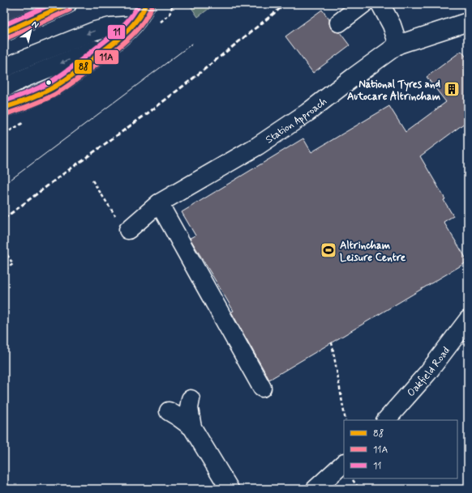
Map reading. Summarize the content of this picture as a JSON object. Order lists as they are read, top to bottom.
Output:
{
  "streets": {
    "main road": ["Station Approach", "Oakfield Road"]
  },
  "places": {
    "building": ["National Tyres and Autocare Altrincham"],
    "sports": ["Altrincham Leisure Centre"]
  },
  "lines": ["transit line 88", "transit line 11", "transit line 11A"],
  "legend": ["88", "11A", "11"],
  "north": "top right"
}
